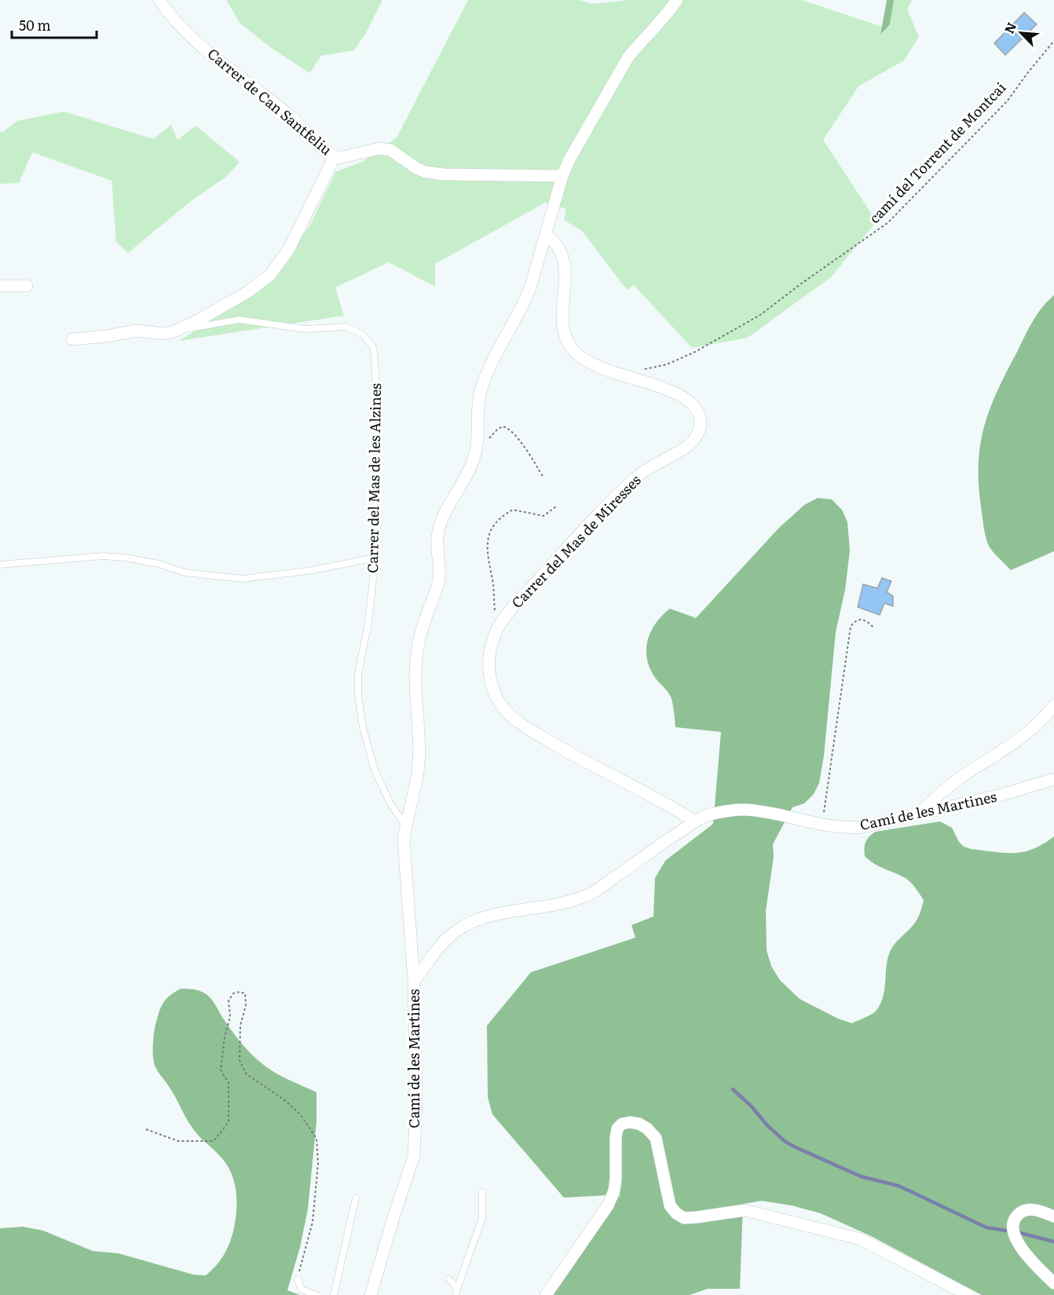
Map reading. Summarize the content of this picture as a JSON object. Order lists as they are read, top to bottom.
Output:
{
  "streets": {
    "street": ["Carrer de Can Santfeliu", "Carrer del Mas de Miresses", "Camí de les Martines"],
    "lane": ["Carrer del Mas de les Alzines"],
    "path": ["camí del Torrent de Montcai"]
  },
  "crossings": [
    ["camí del Torrent de Montcai", "Carrer del Mas de Miresses"],
    ["Carrer del Mas de Miresses", "Camí de les Martines"]
  ],
  "scale_bar": "50 m",
  "north": "top left"
}
